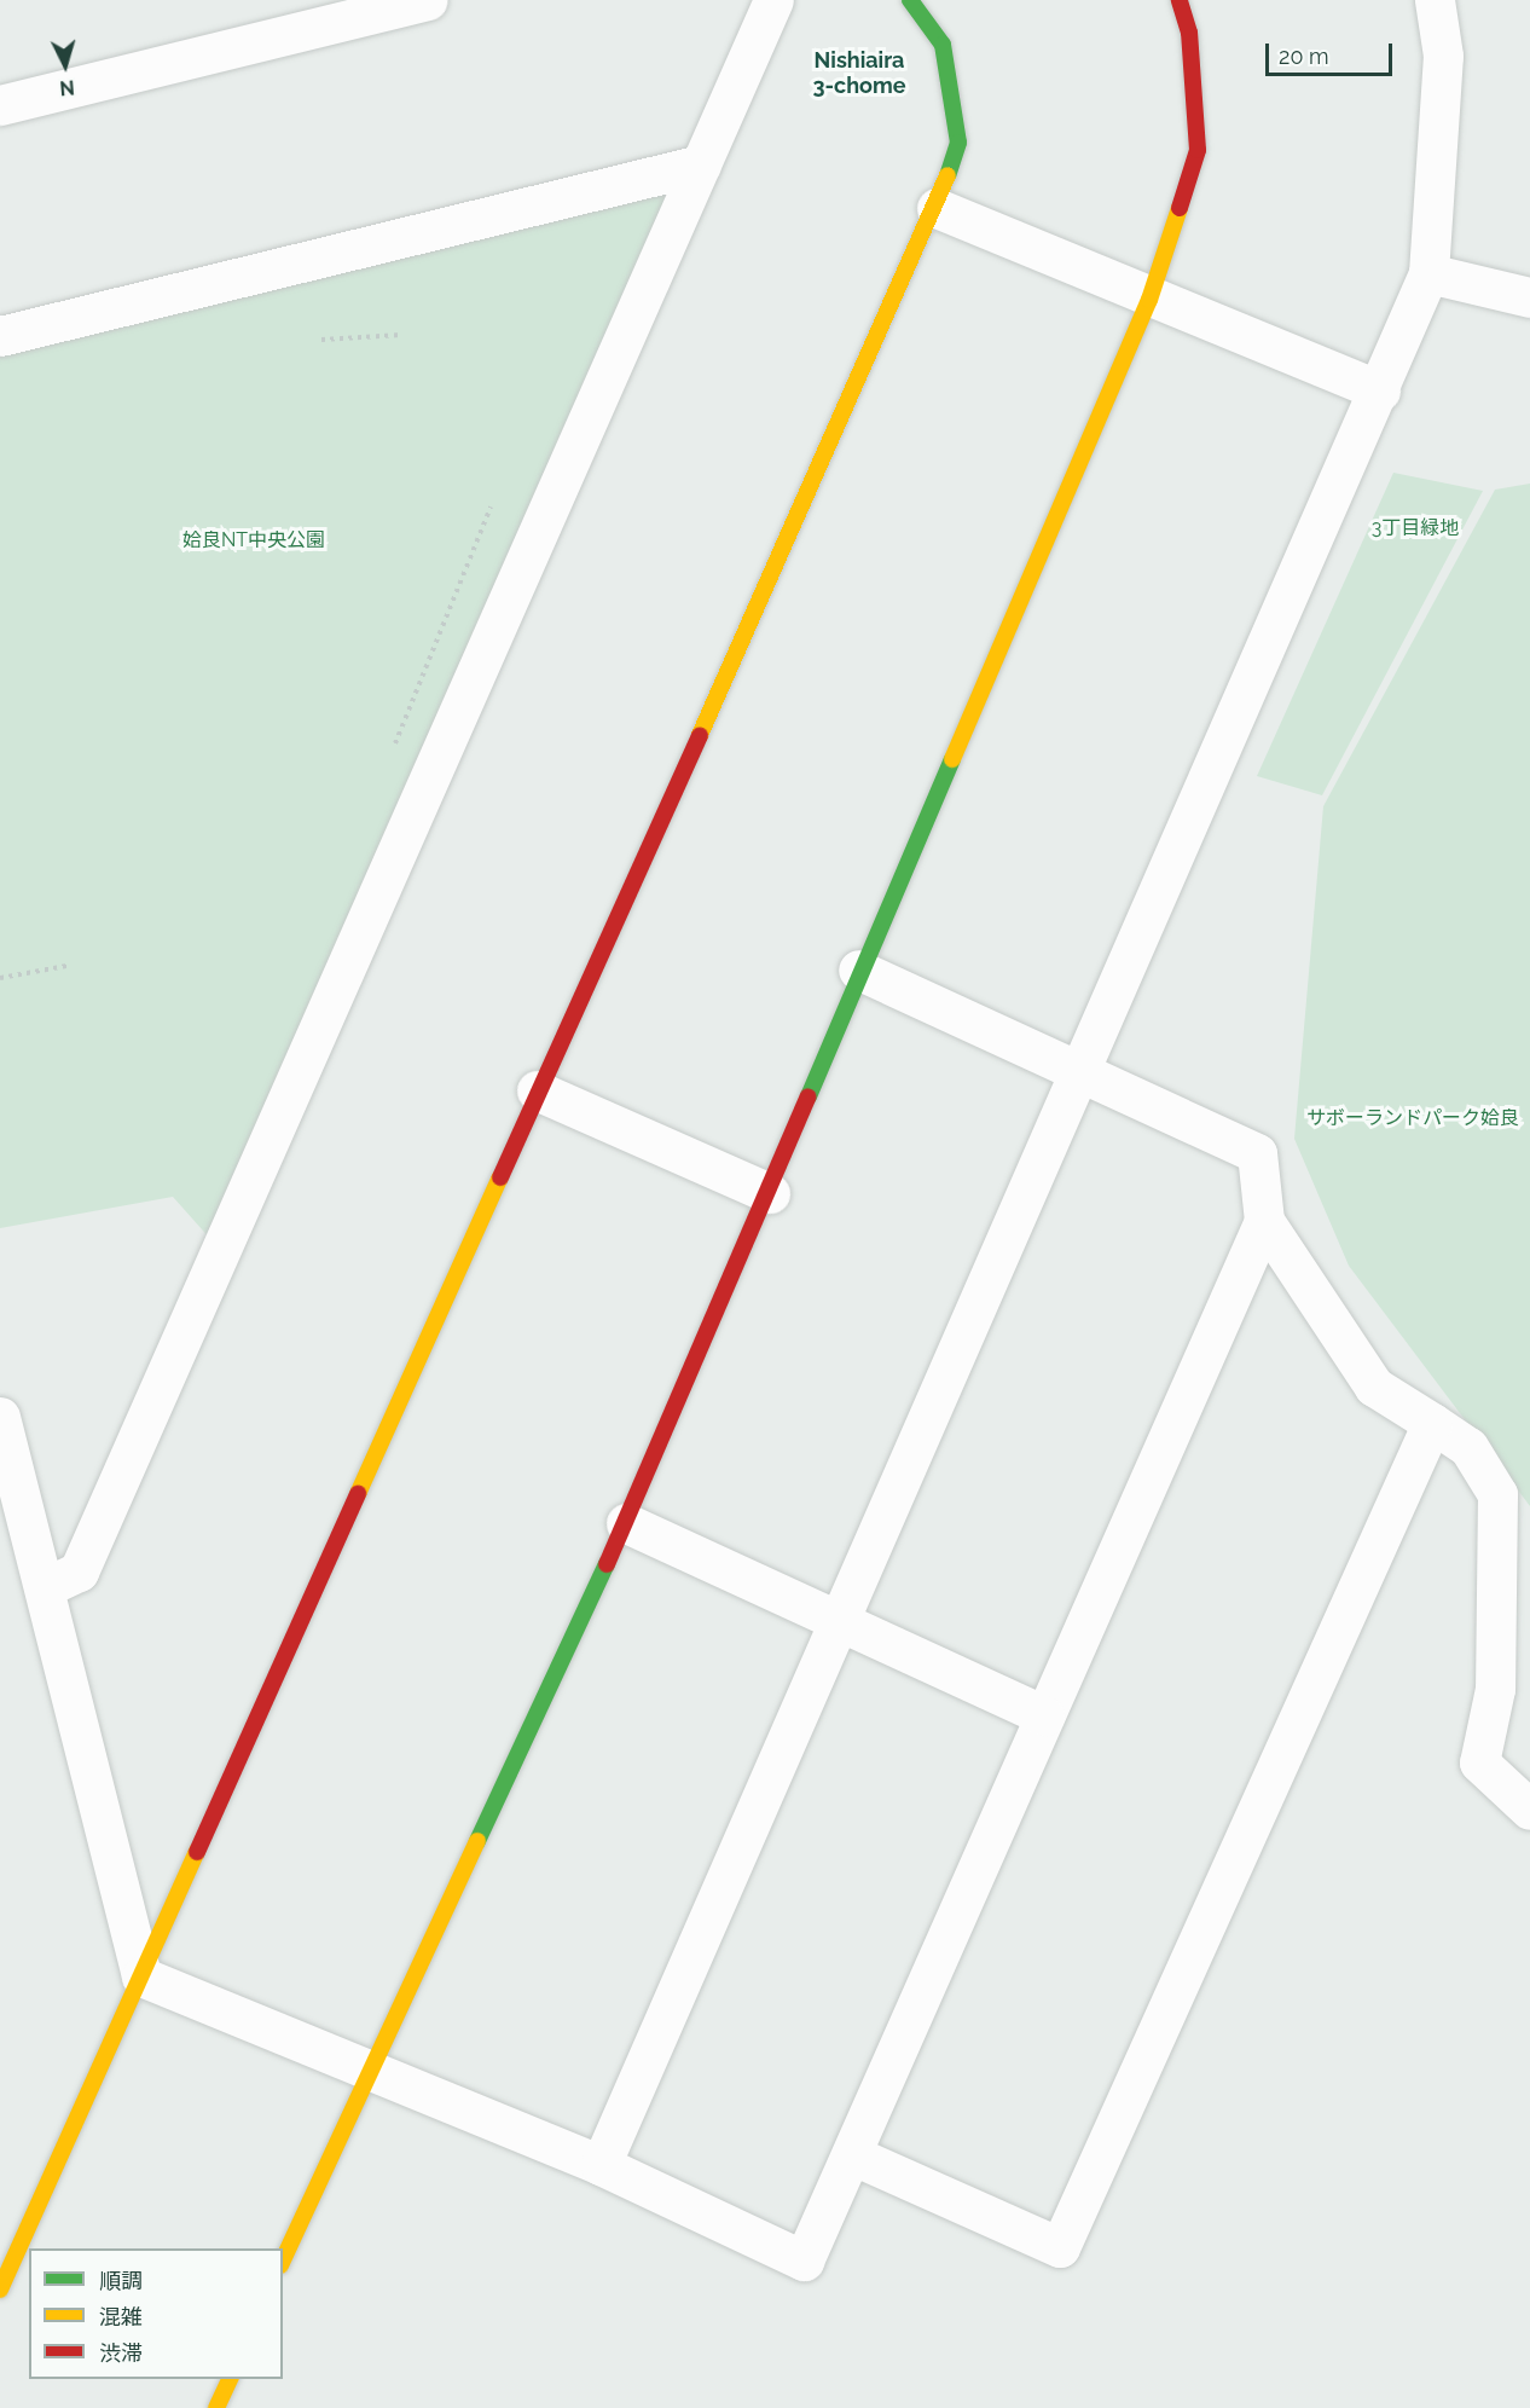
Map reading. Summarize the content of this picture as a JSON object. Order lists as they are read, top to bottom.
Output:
{
  "districts": ["Nishiaira 3-chome"],
  "parks": ["3丁目緑地", "姶良NT中央公園", "サボーランドパーク姶良"],
  "legend": ["順調", "混雑", "渋滞"],
  "scale_bar": "20 m",
  "north": "bottom"
}
